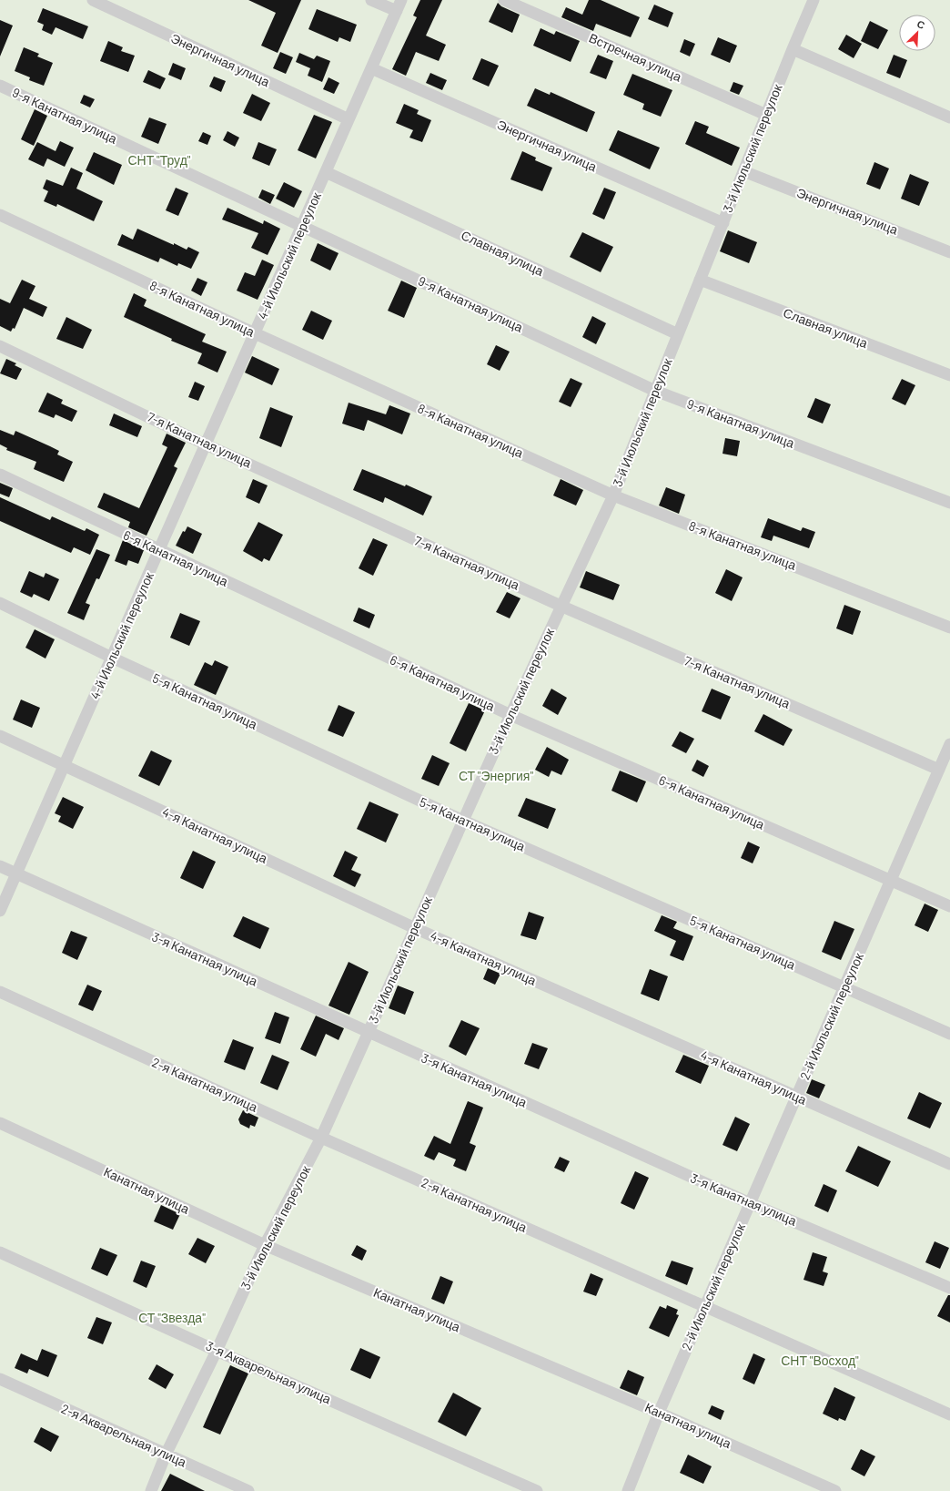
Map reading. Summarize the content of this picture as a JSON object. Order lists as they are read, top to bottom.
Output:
{
  "streets": {
    "street": [
      "Встречная улица",
      "Энергичная улица",
      "9-я Канатная улица",
      "3-й Июльский переулок",
      "Славная улица",
      "4-й Июльский переулок",
      "8-я Канатная улица",
      "7-я Канатная улица",
      "6-я Канатная улица",
      "5-я Канатная улица",
      "4-я Канатная улица",
      "3-я Канатная улица",
      "2-й Июльский переулок",
      "2-я Канатная улица",
      "Канатная улица",
      "3-я Акварельная улица",
      "2-я Акварельная улица"
    ]
  },
  "crossings": [
    ["Встречная улица", "3-й Июльский переулок"],
    ["Энергичная улица", "3-й Июльский переулок"],
    ["Энергичная улица", "4-й Июльский переулок"],
    ["9-я Канатная улица", "3-й Июльский переулок"],
    ["9-я Канатная улица", "4-й Июльский переулок"],
    ["3-й Июльский переулок", "Славная улица"],
    ["3-й Июльский переулок", "8-я Канатная улица"],
    ["3-й Июльский переулок", "7-я Канатная улица"],
    ["3-й Июльский переулок", "6-я Канатная улица"],
    ["3-й Июльский переулок", "5-я Канатная улица"],
    ["3-й Июльский переулок", "4-я Канатная улица"],
    ["3-й Июльский переулок", "3-я Канатная улица"],
    ["3-й Июльский переулок", "2-я Канатная улица"],
    ["3-й Июльский переулок", "Канатная улица"],
    ["3-й Июльский переулок", "3-я Акварельная улица"],
    ["3-й Июльский переулок", "2-я Акварельная улица"],
    ["Славная улица", "4-й Июльский переулок"],
    ["4-й Июльский переулок", "8-я Канатная улица"],
    ["4-й Июльский переулок", "7-я Канатная улица"],
    ["4-й Июльский переулок", "6-я Канатная улица"],
    ["4-й Июльский переулок", "5-я Канатная улица"],
    ["4-й Июльский переулок", "4-я Канатная улица"],
    ["4-й Июльский переулок", "3-я Канатная улица"],
    ["7-я Канатная улица", "2-й Июльский переулок"],
    ["6-я Канатная улица", "2-й Июльский переулок"],
    ["5-я Канатная улица", "2-й Июльский переулок"],
    ["4-я Канатная улица", "2-й Июльский переулок"],
    ["3-я Канатная улица", "2-й Июльский переулок"],
    ["2-й Июльский переулок", "2-я Канатная улица"],
    ["2-й Июльский переулок", "Канатная улица"]
  ],
  "parks": [
    "СНТ \"Труд\"",
    "СТ \"Энергия\"",
    "СТ \"Звезда\"",
    "СНТ \"Восход\""
  ],
  "north": "top right"
}
